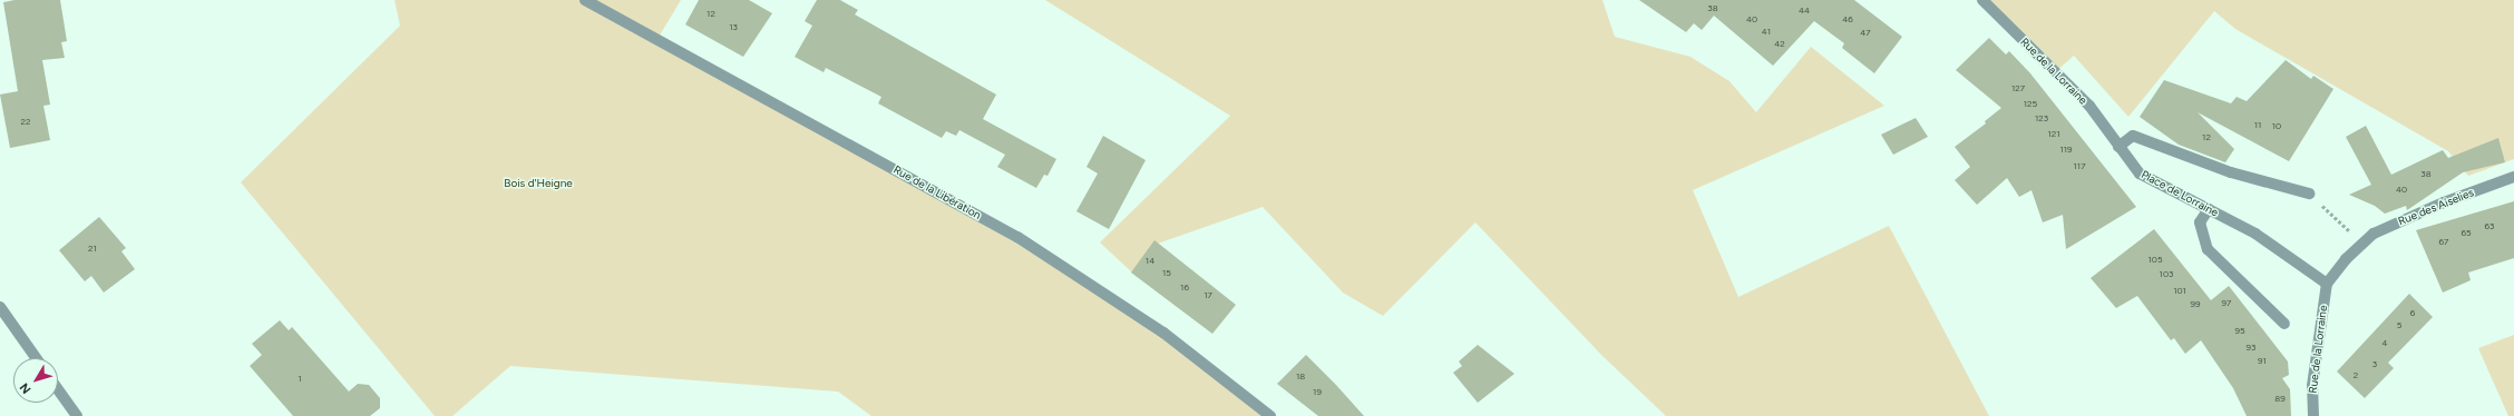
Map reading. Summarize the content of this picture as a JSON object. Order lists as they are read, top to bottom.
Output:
{
  "streets": {
    "street": [
      "Rue de la Lorraine",
      "Rue de la Libération",
      "Place de Lorraine",
      "Rue des Aiselies"
    ]
  },
  "crossings": [
    ["Rue de la Lorraine", "Place de Lorraine"],
    ["Rue de la Lorraine", "Rue des Aiselies"],
    ["Place de Lorraine", "Rue des Aiselies"]
  ],
  "parks": ["Bois d'Heigne"],
  "house_numbers": [
    "38",
    "44",
    "12",
    "40",
    "46",
    "13",
    "41",
    "47",
    "42",
    "127",
    "125",
    "123",
    "22",
    "11",
    "10",
    "121",
    "12",
    "119",
    "117",
    "38",
    "40",
    "63",
    "65",
    "67",
    "21",
    "105",
    "14",
    "15",
    "103",
    "16",
    "101",
    "17",
    "97",
    "99",
    "6",
    "5",
    "95",
    "4",
    "93",
    "91",
    "3",
    "2",
    "18",
    "1",
    "19",
    "89"
  ],
  "north": "bottom left"
}
